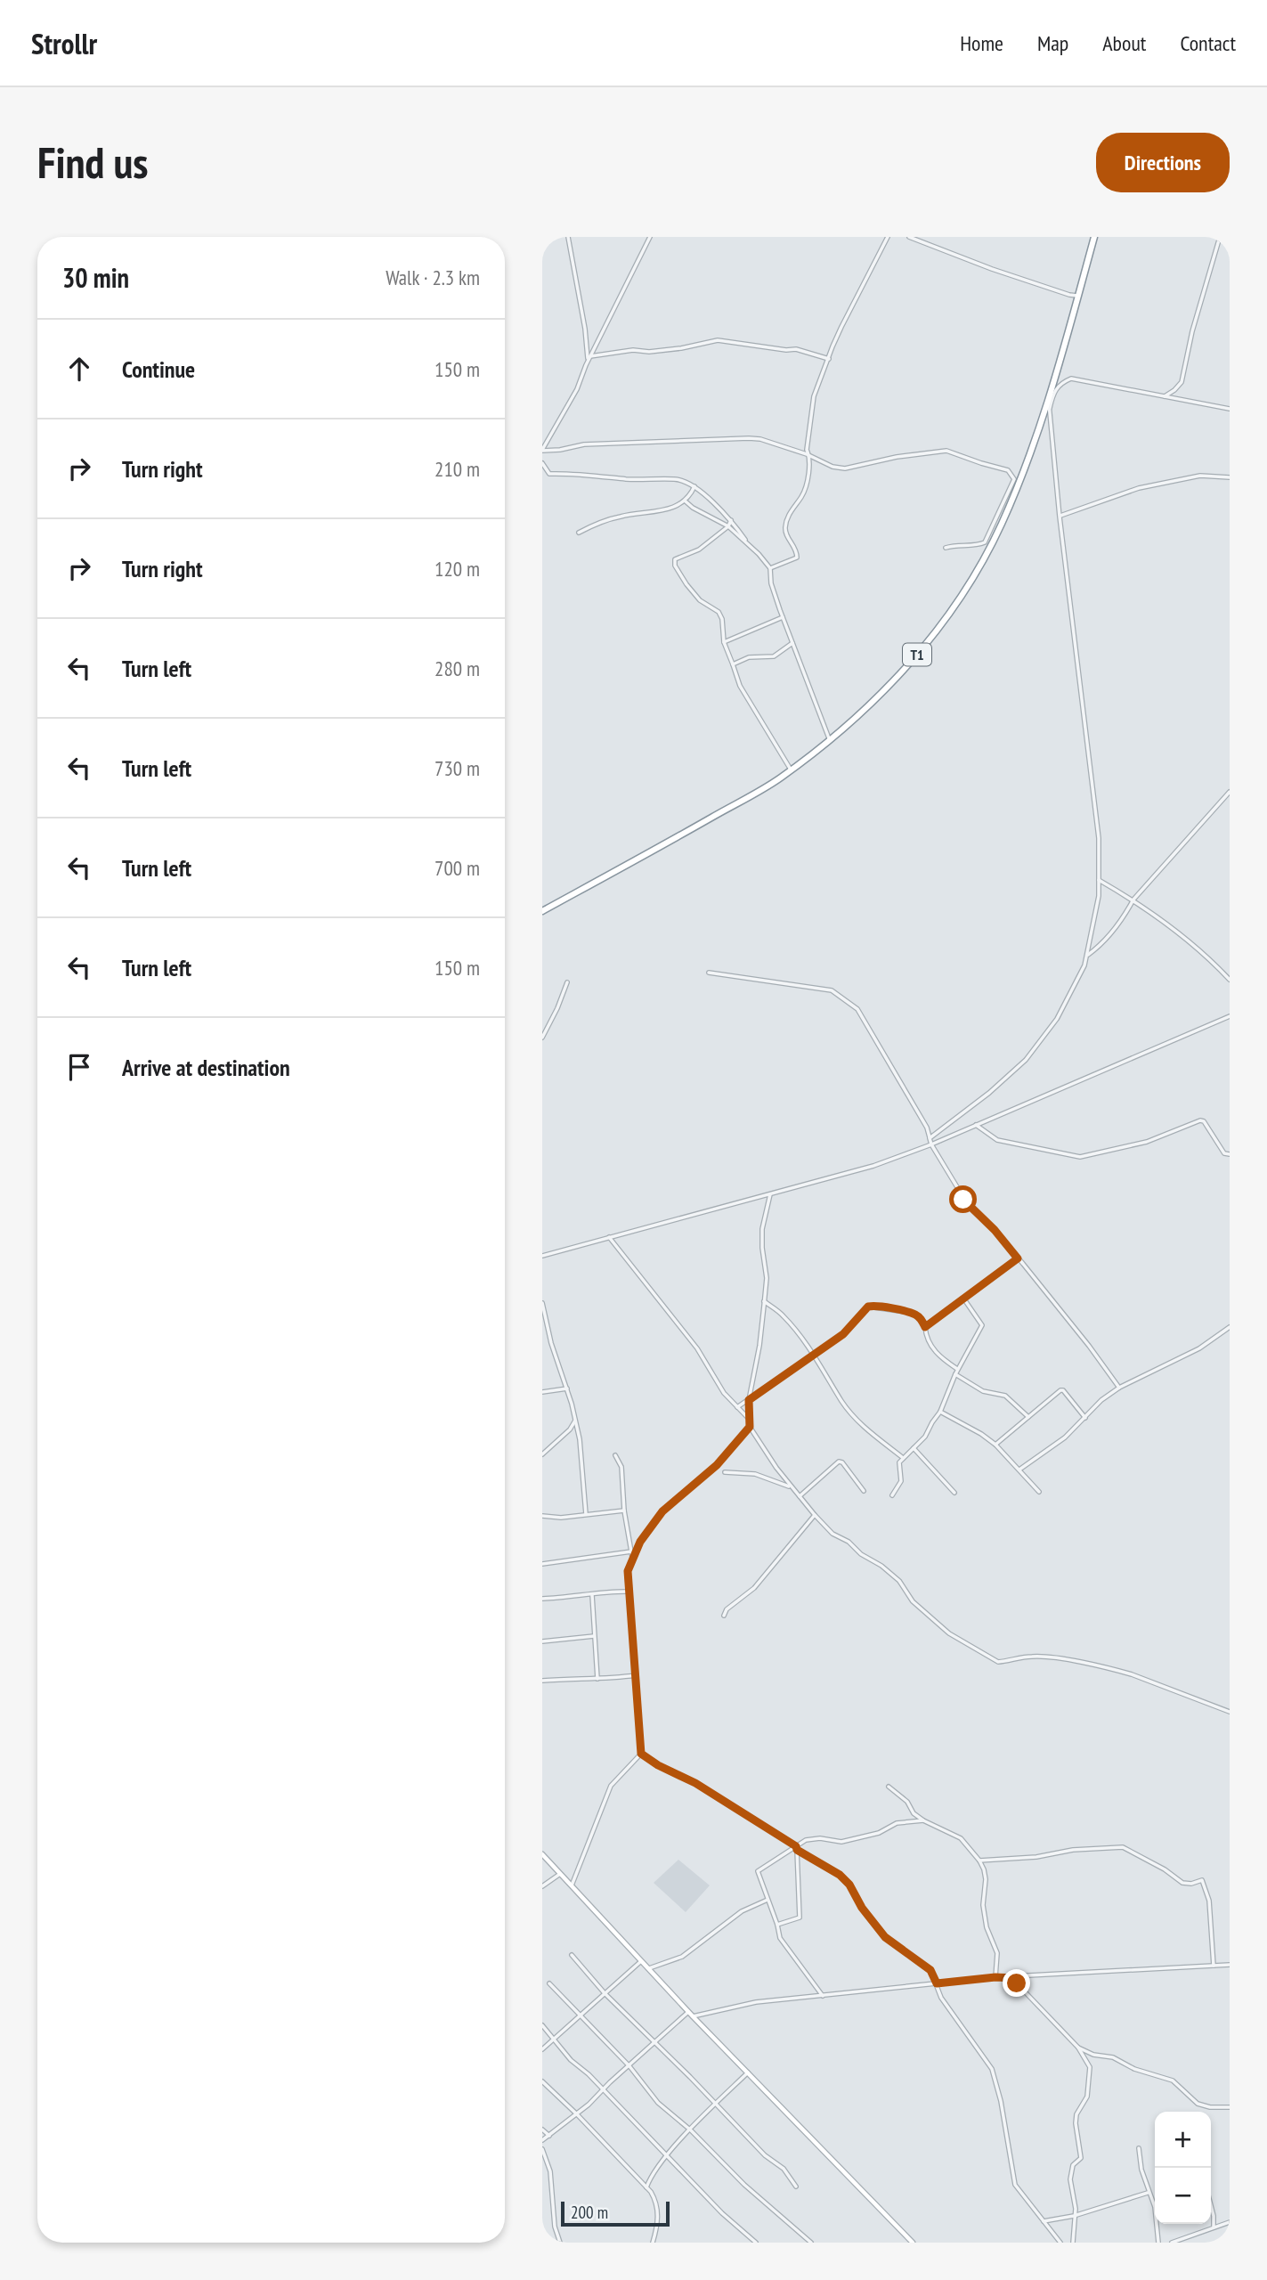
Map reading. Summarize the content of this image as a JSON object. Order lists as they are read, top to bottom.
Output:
{
  "streets": {
    "highway": ["T1"]
  },
  "scale_bar": "200 m",
  "page": {
    "header": "Strollr",
    "nav": [
      "Home",
      "Map",
      "About",
      "Contact"
    ],
    "buttons": "Directions",
    "title": "Find us",
    "heading": ["30 min", "Walk · 2.3 km"],
    "list": [
      ["Continue", "150 m"],
      ["Turn right", "210 m"],
      ["Turn right", "120 m"],
      ["Turn left", "280 m"],
      ["Turn left", "730 m"],
      ["Turn left", "700 m"],
      ["Turn left", "150 m"],
      "Arrive at destination"
    ],
    "map_buttons": ["+", "−"],
    "scale": "200 m"
  }
}
